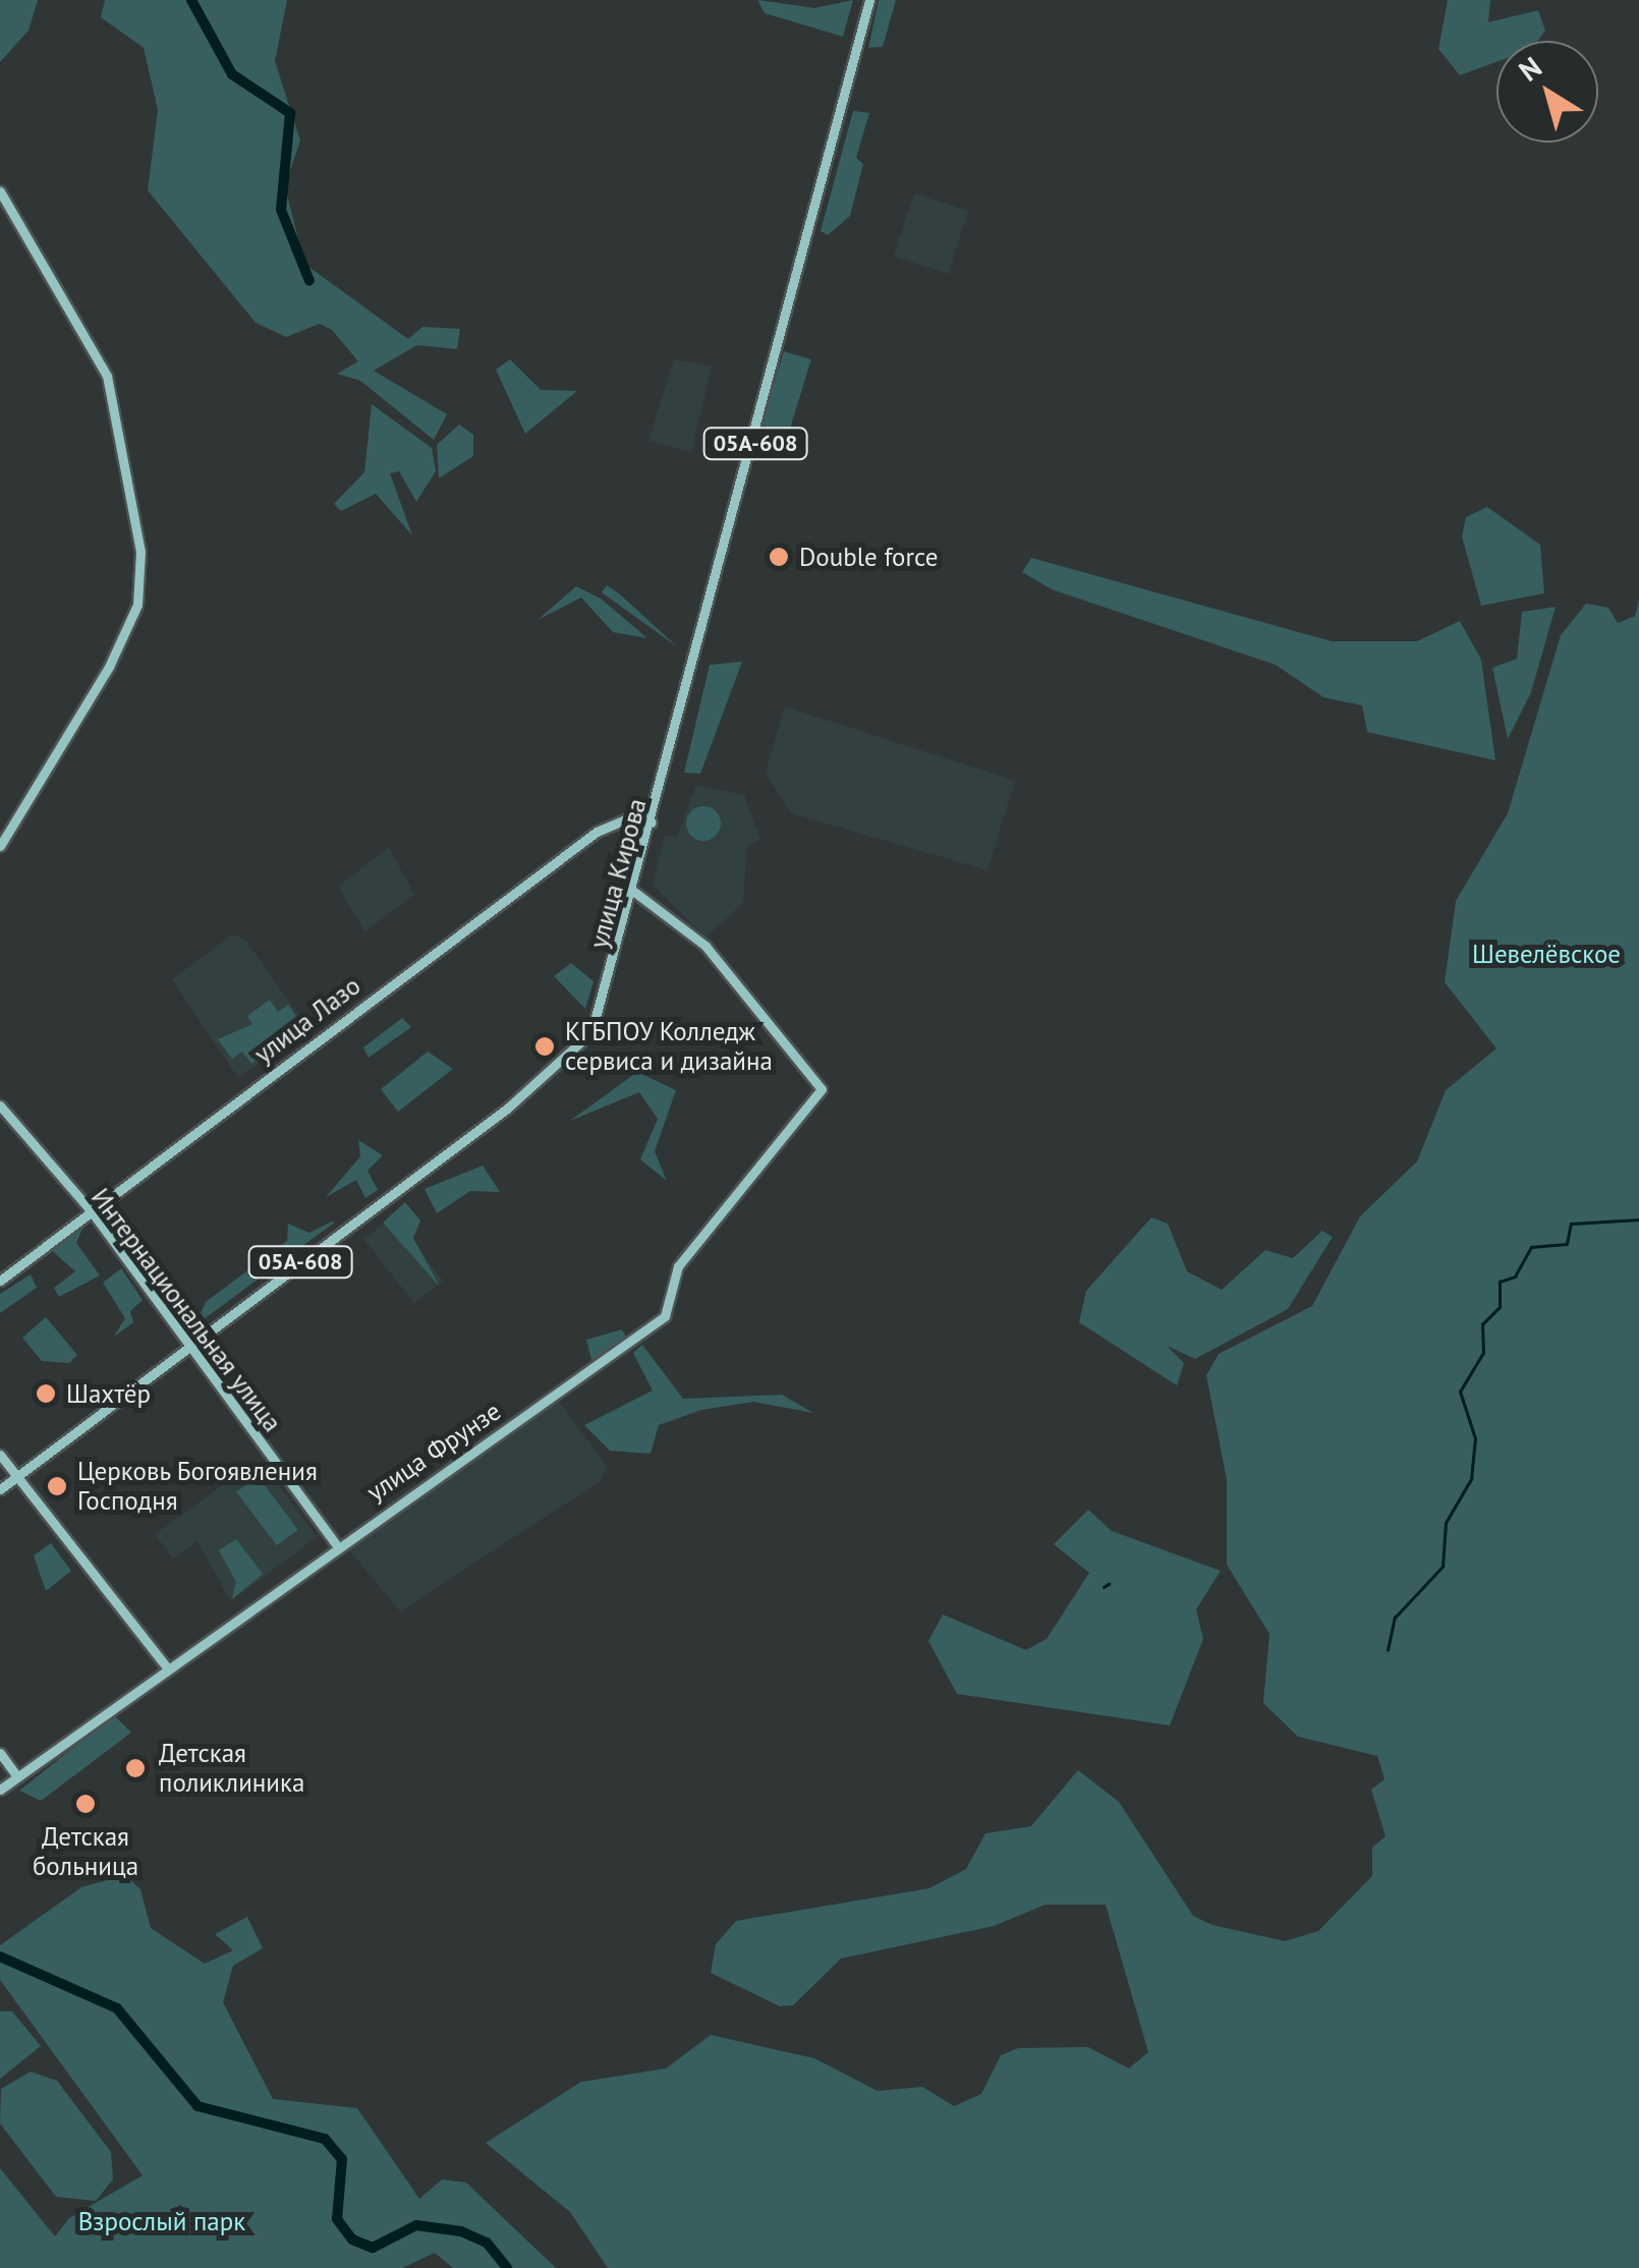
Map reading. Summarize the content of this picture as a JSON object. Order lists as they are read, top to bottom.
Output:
{
  "streets": {
    "main road": [
      "05А-608",
      "улица Кирова",
      "улица Лазо",
      "Интернациональная улица",
      "улица Фрунзе"
    ]
  },
  "crossings": [
    ["улица Кирова", "улица Лазо"],
    ["улица Кирова", "Интернациональная улица"],
    ["улица Кирова", "улица Фрунзе"],
    ["улица Лазо", "Интернациональная улица"],
    ["Интернациональная улица", "улица Фрунзе"]
  ],
  "parks": ["Шевелёвское", "Взрослый парк"],
  "places": [
    "Double force",
    "КГБПОУ Колледж сервиса и дизайна",
    "Шахтёр",
    "Церковь Богоявления Господня",
    "Детская поликлиника",
    "Детская больница"
  ],
  "north": "top left"
}
